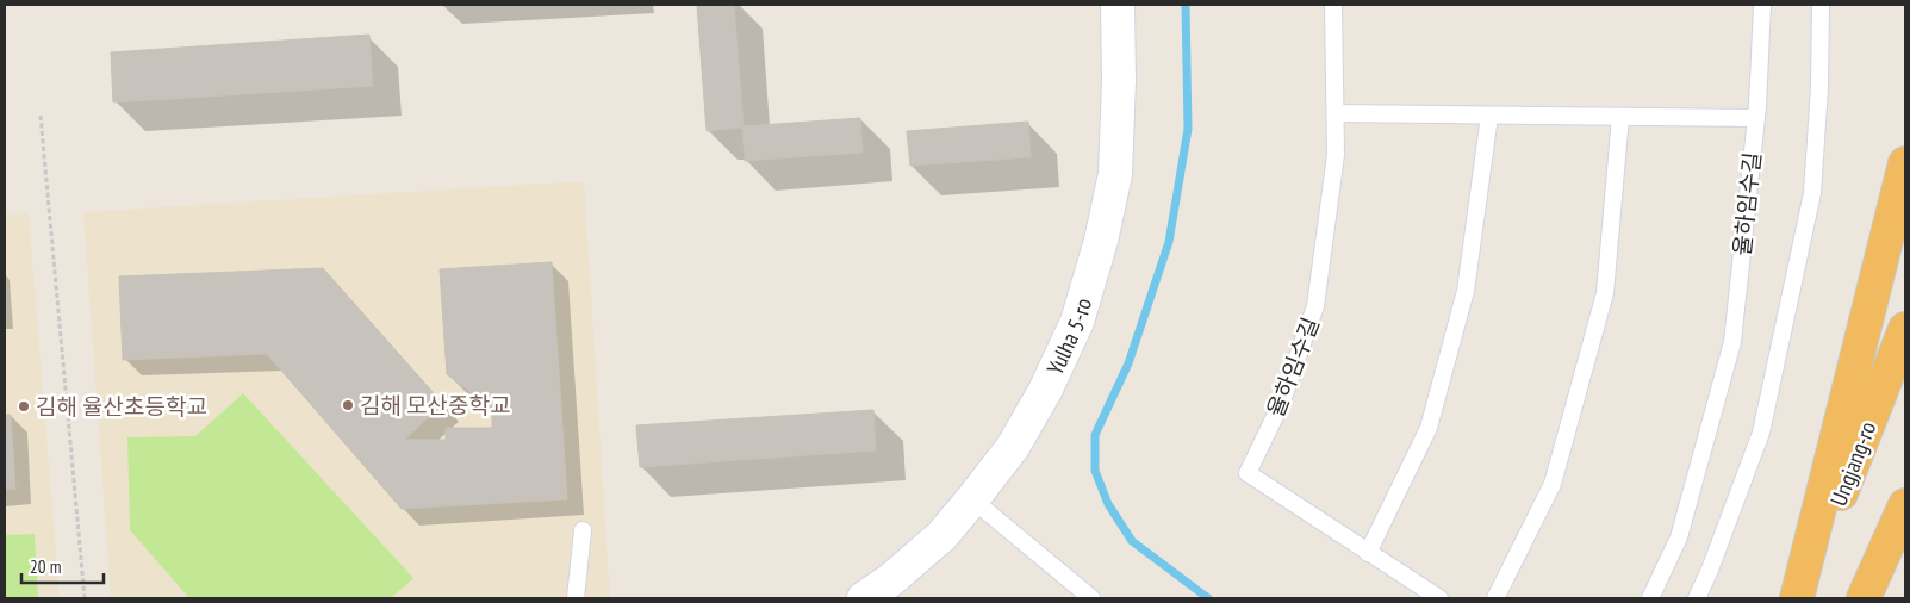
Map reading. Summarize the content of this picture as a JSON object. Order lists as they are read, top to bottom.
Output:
{
  "streets": {
    "highway": ["Ungjang-ro"],
    "street": ["Yulha 5-ro"],
    "lane": ["율하임수길"]
  },
  "places": ["김해 모산중학교", "김해 율산초등학교"],
  "scale_bar": "20 m"
}
